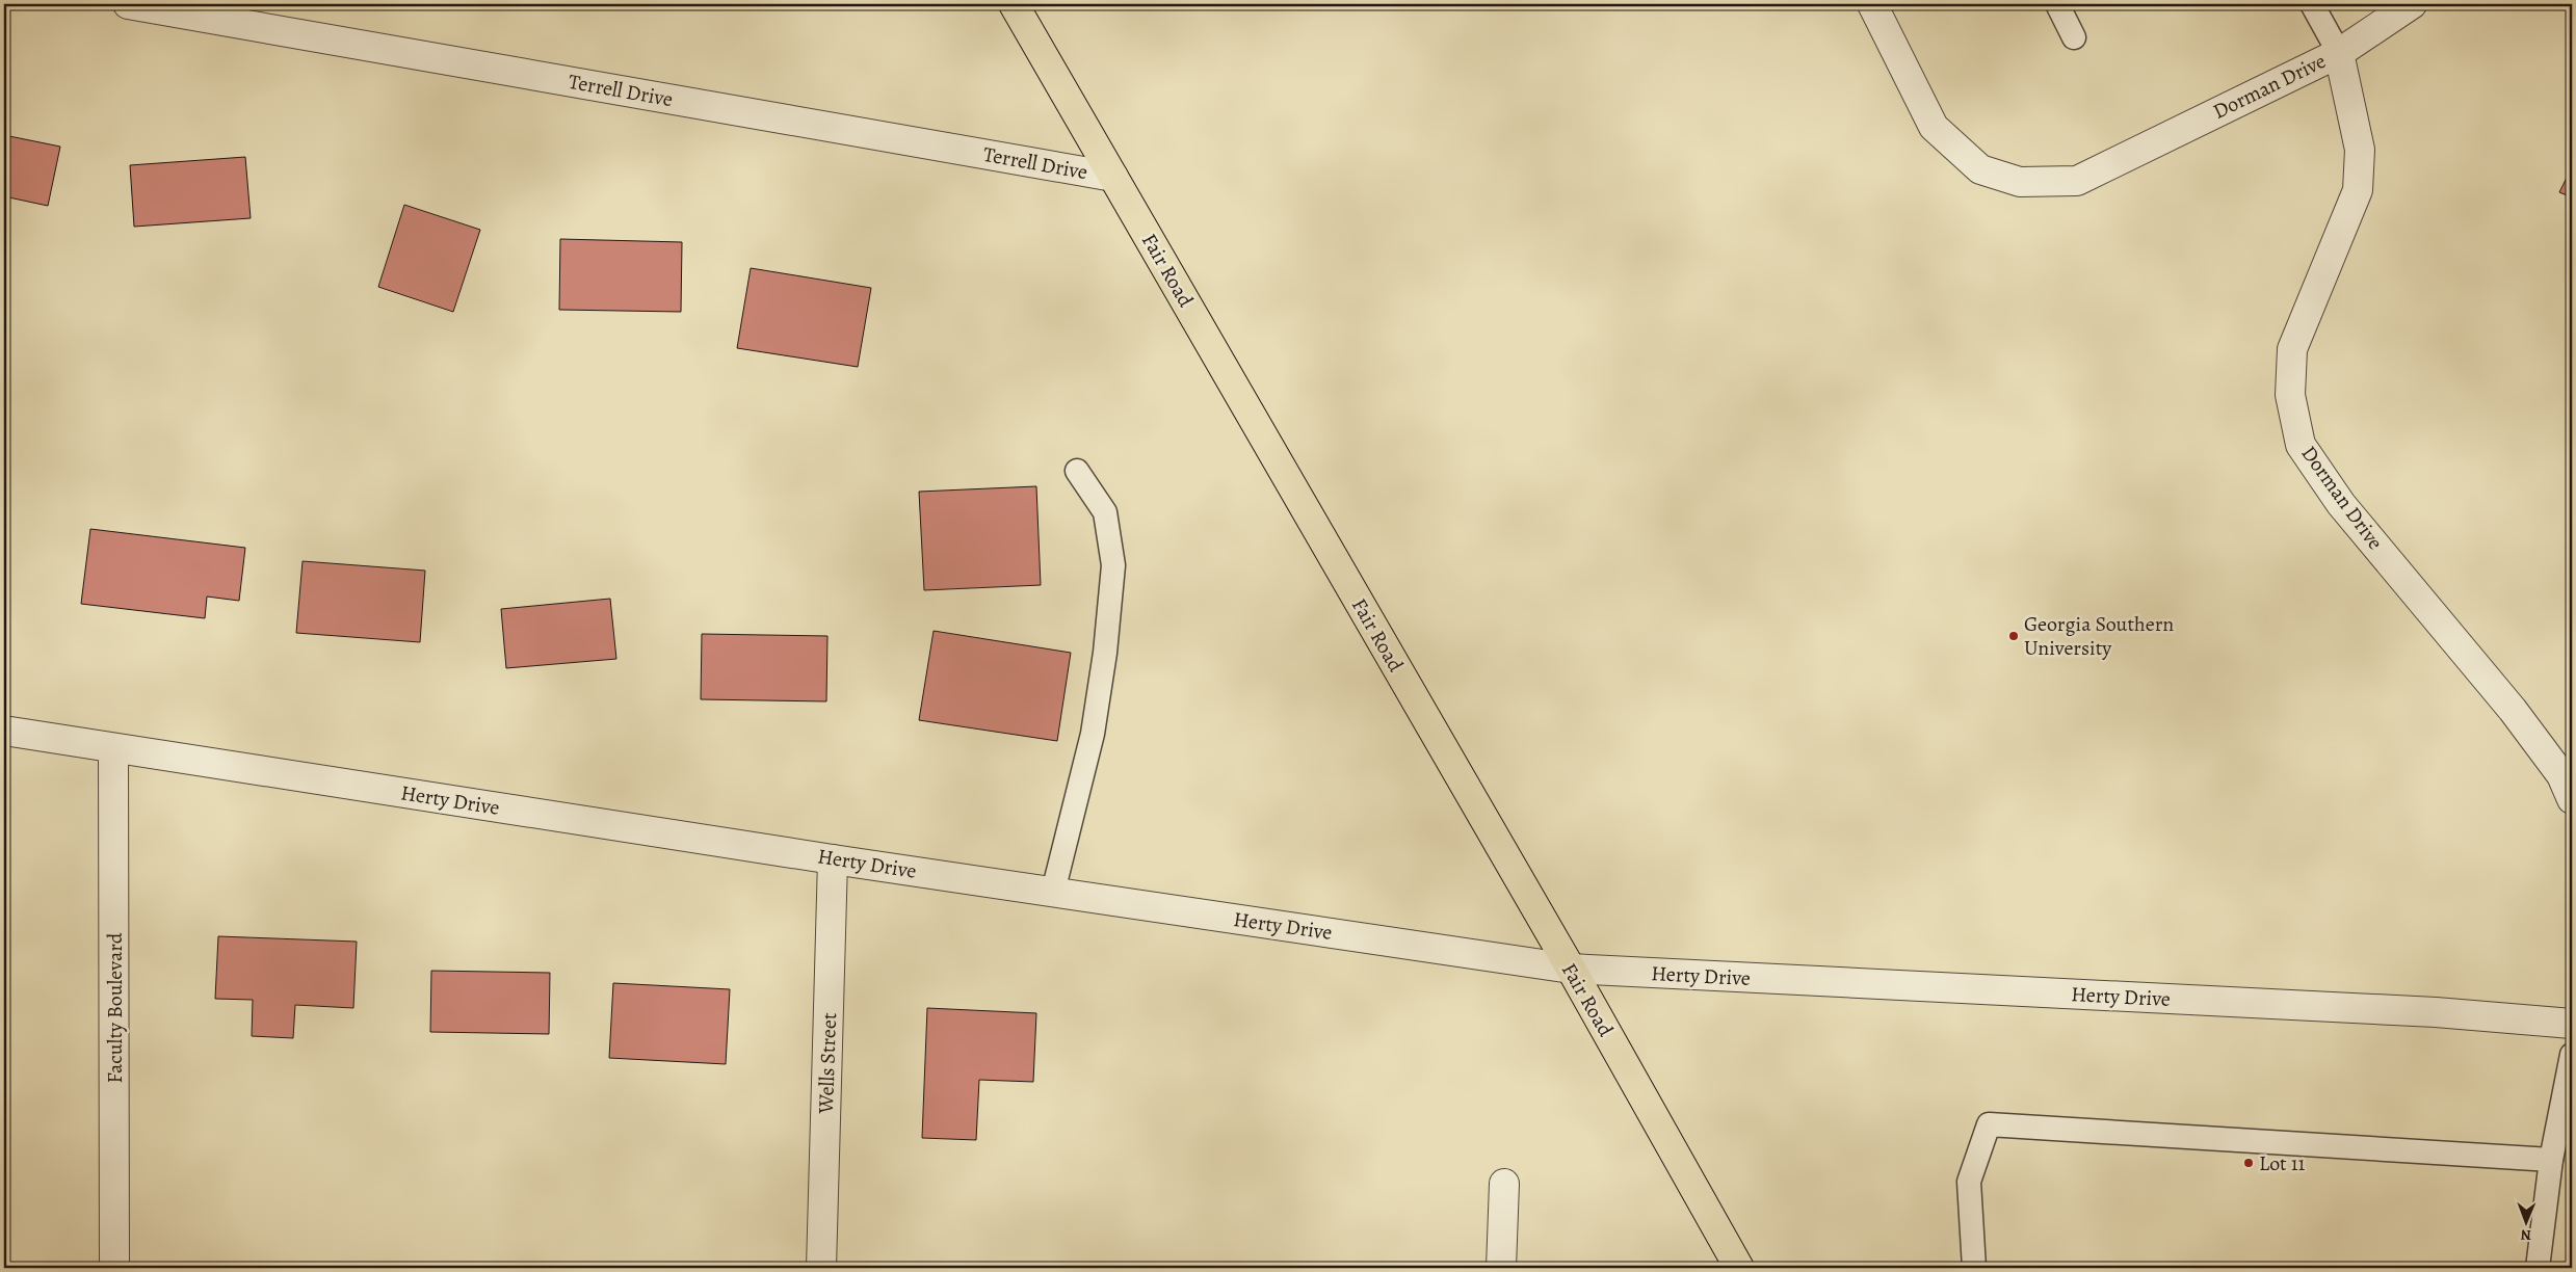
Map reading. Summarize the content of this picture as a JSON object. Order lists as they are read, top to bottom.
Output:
{
  "streets": {
    "main road": ["Fair Road"],
    "street": [
      "Dorman Drive",
      "Terrell Drive",
      "Herty Drive",
      "Faculty Boulevard",
      "Wells Street"
    ]
  },
  "crossings": [
    ["Terrell Drive", "Fair Road"],
    ["Fair Road", "Herty Drive"],
    ["Herty Drive", "Faculty Boulevard"],
    ["Herty Drive", "Wells Street"]
  ],
  "places": ["Georgia Southern University", "Lot 11"],
  "north": "bottom"
}
